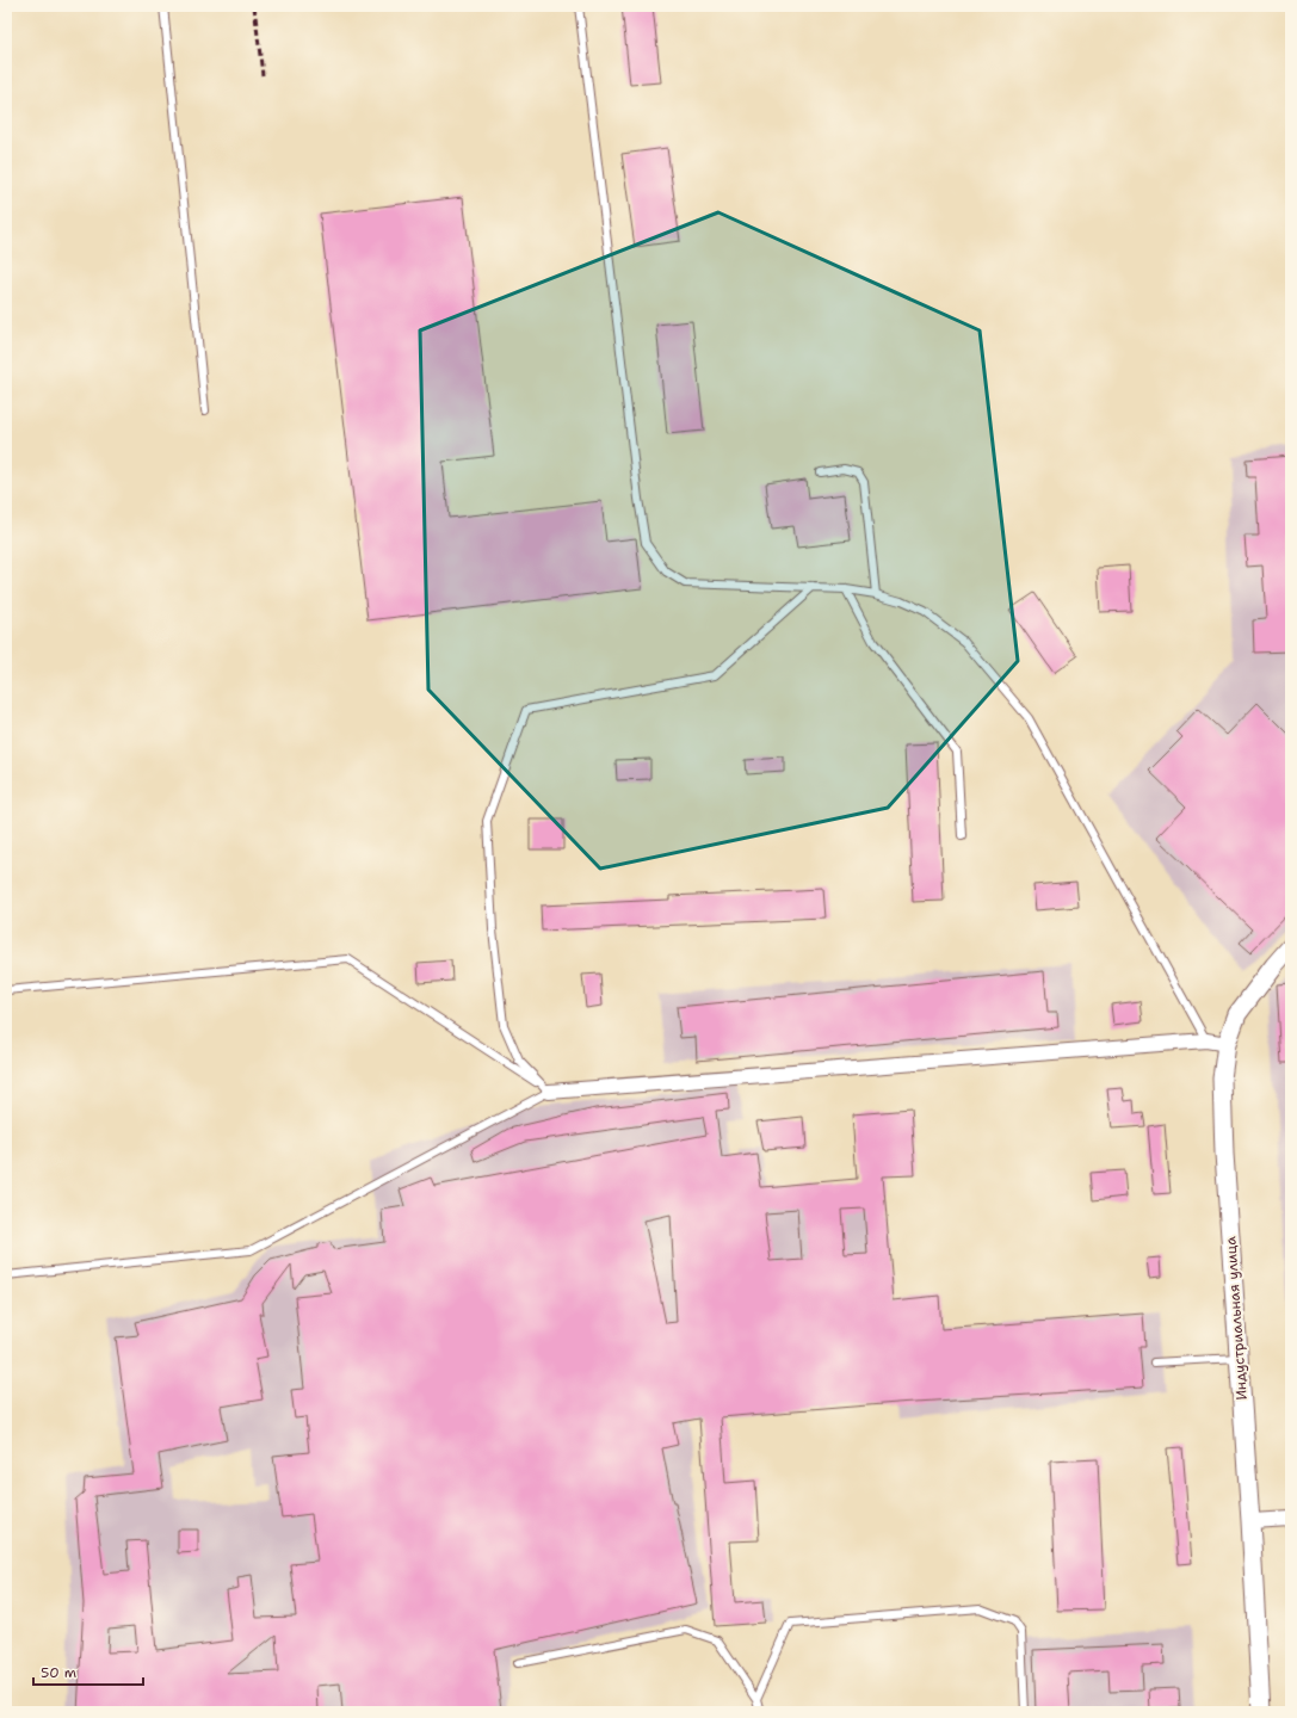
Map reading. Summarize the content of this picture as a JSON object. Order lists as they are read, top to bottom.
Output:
{
  "streets": {
    "street": ["Индустриальная улица"]
  },
  "scale_bar": "50 m"
}
